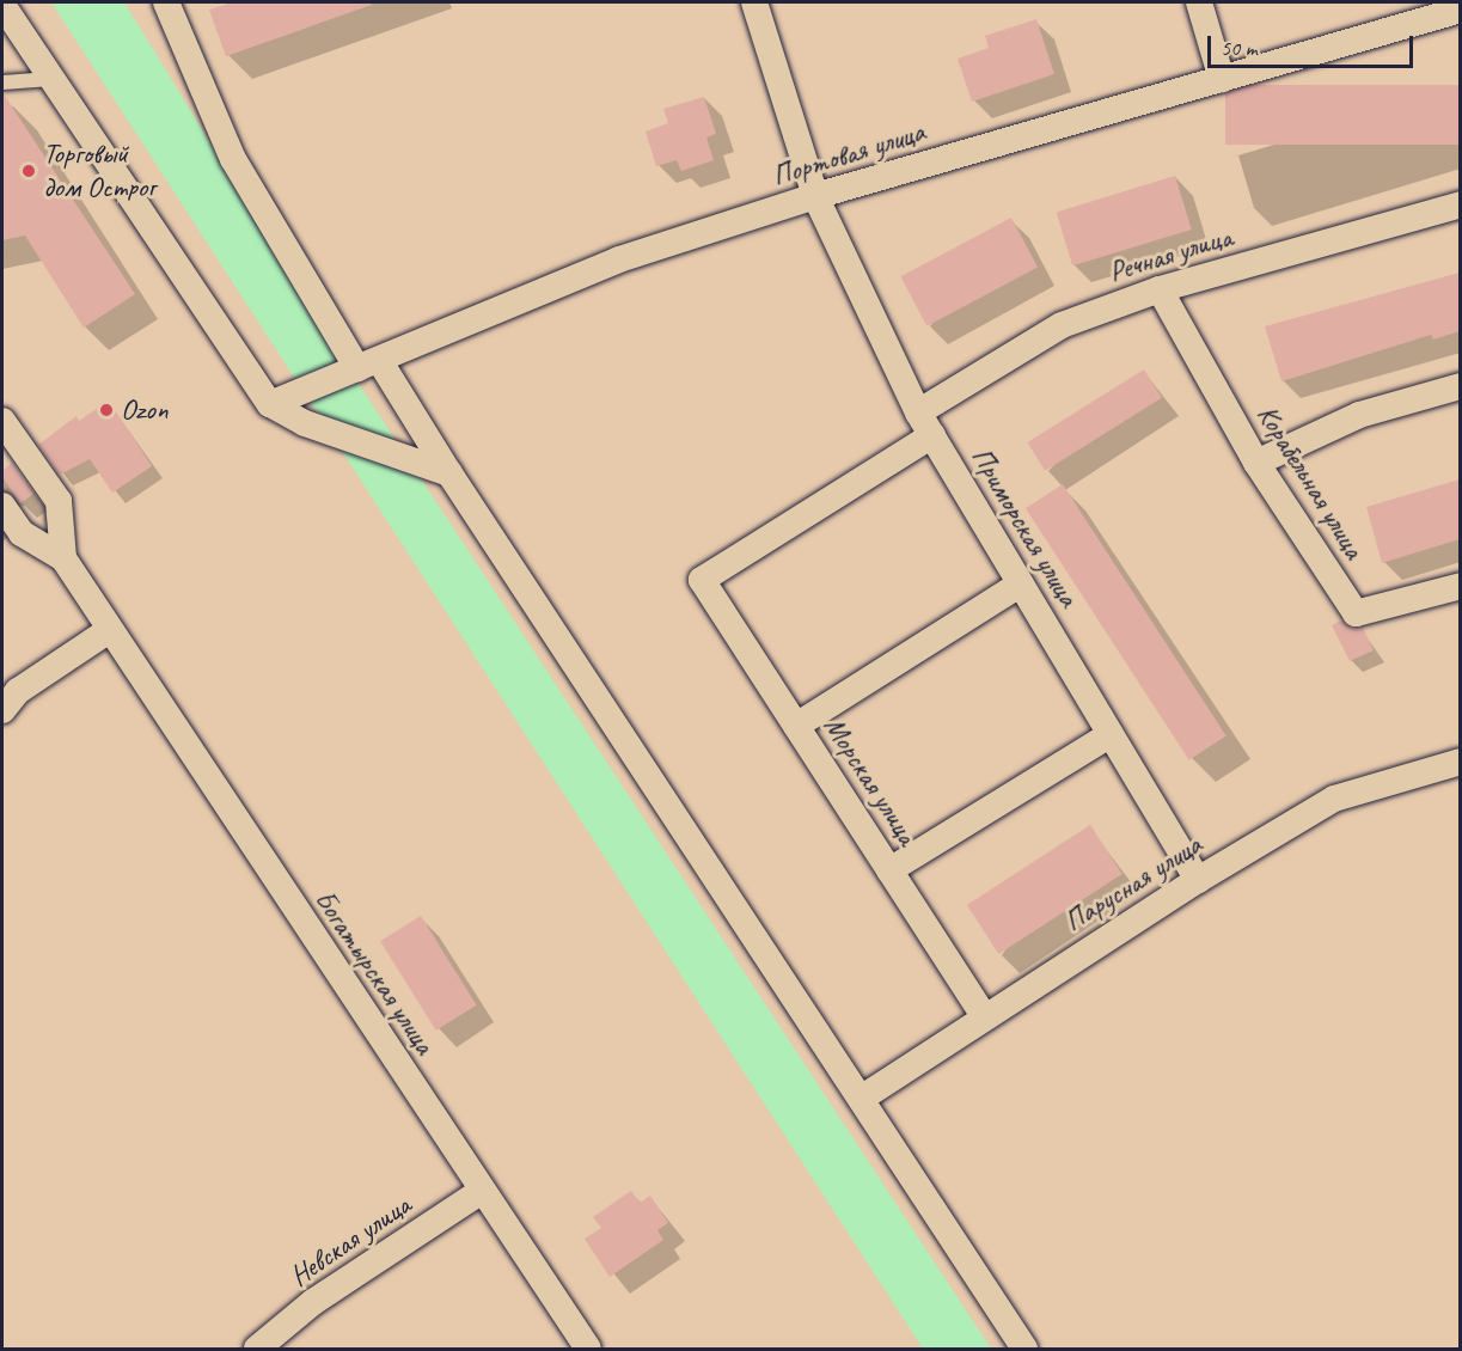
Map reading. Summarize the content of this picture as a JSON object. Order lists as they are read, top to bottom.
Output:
{
  "streets": {
    "street": [
      "Портовая улица",
      "Речная улица",
      "Корабельная улица",
      "Приморская улица",
      "Морская улица",
      "Парусная улица",
      "Богатырская улица",
      "Невская улица"
    ]
  },
  "crossings": [
    ["Портовая улица", "Приморская улица"],
    ["Речная улица", "Корабельная улица"],
    ["Речная улица", "Приморская улица"],
    ["Речная улица", "Морская улица"],
    ["Приморская улица", "Парусная улица"],
    ["Морская улица", "Парусная улица"],
    ["Богатырская улица", "Невская улица"]
  ],
  "places": ["Торговый дом Острог", "Ozon"],
  "scale_bar": "50 m"
}
